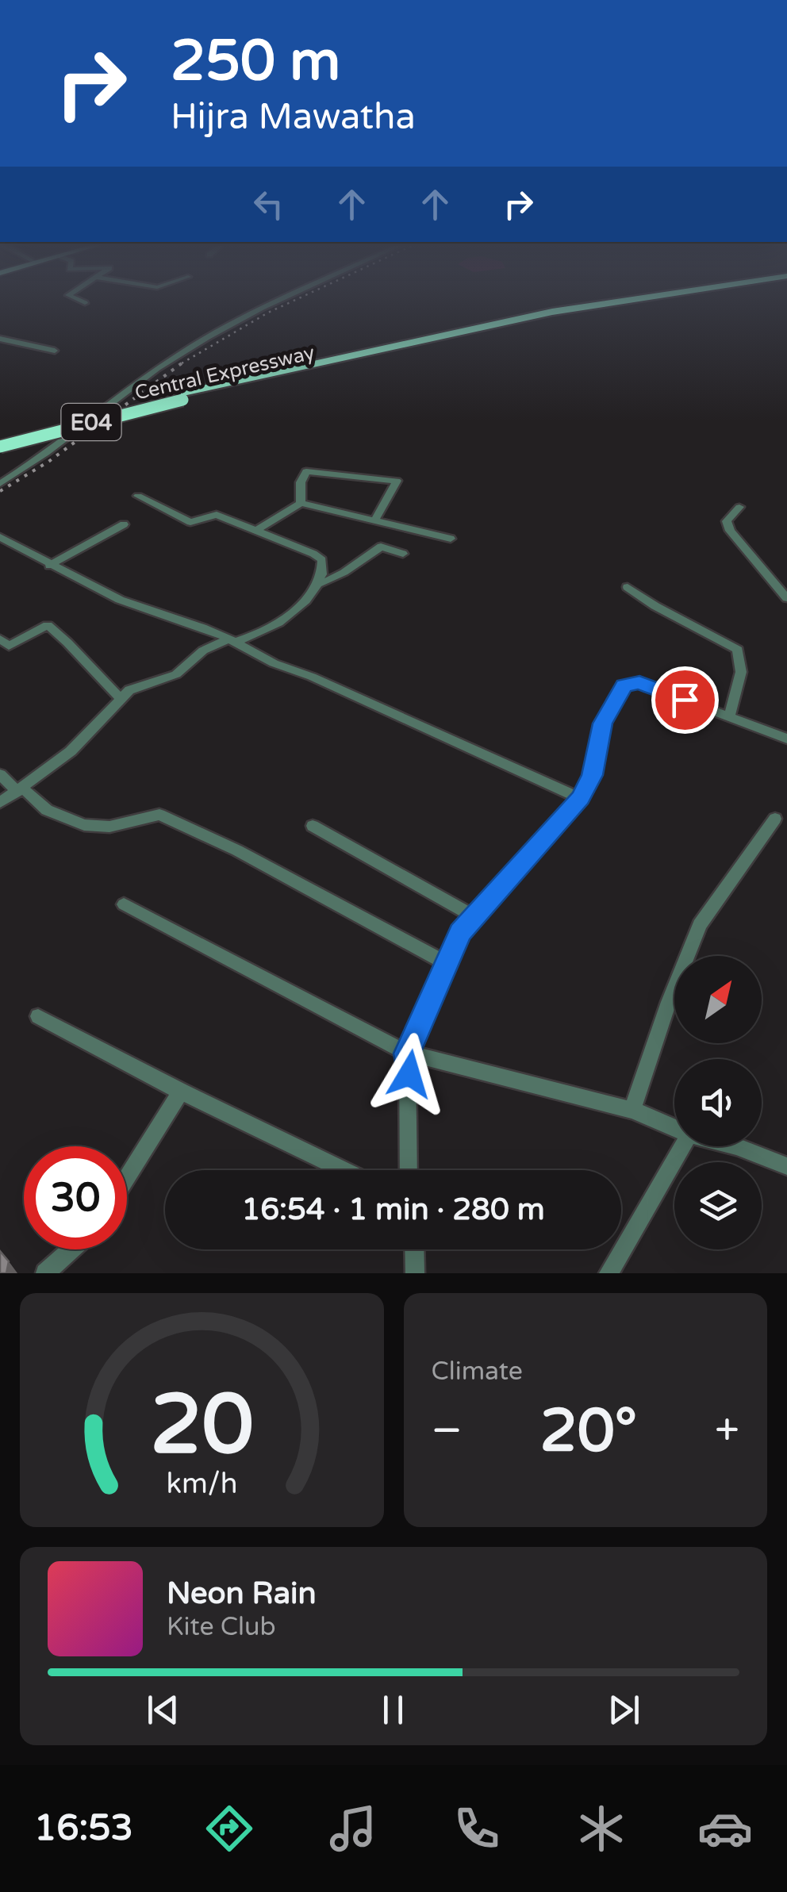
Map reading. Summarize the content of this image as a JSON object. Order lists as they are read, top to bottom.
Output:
{
  "streets": {
    "highway": ["Central Expressway", "E04"]
  },
  "north": "top right",
  "page": {
    "turn": ["250 m", "Hijra Mawatha"],
    "limit": "30",
    "trip": "16:54 · 1 min · 280 m",
    "tile": "Climate",
    "heat": ["−", "20°", "+"],
    "song": ["Neon Rain", "Kite Club"],
    "tabs": "16:53",
    "gauge": ["20", "km/h"]
  }
}
